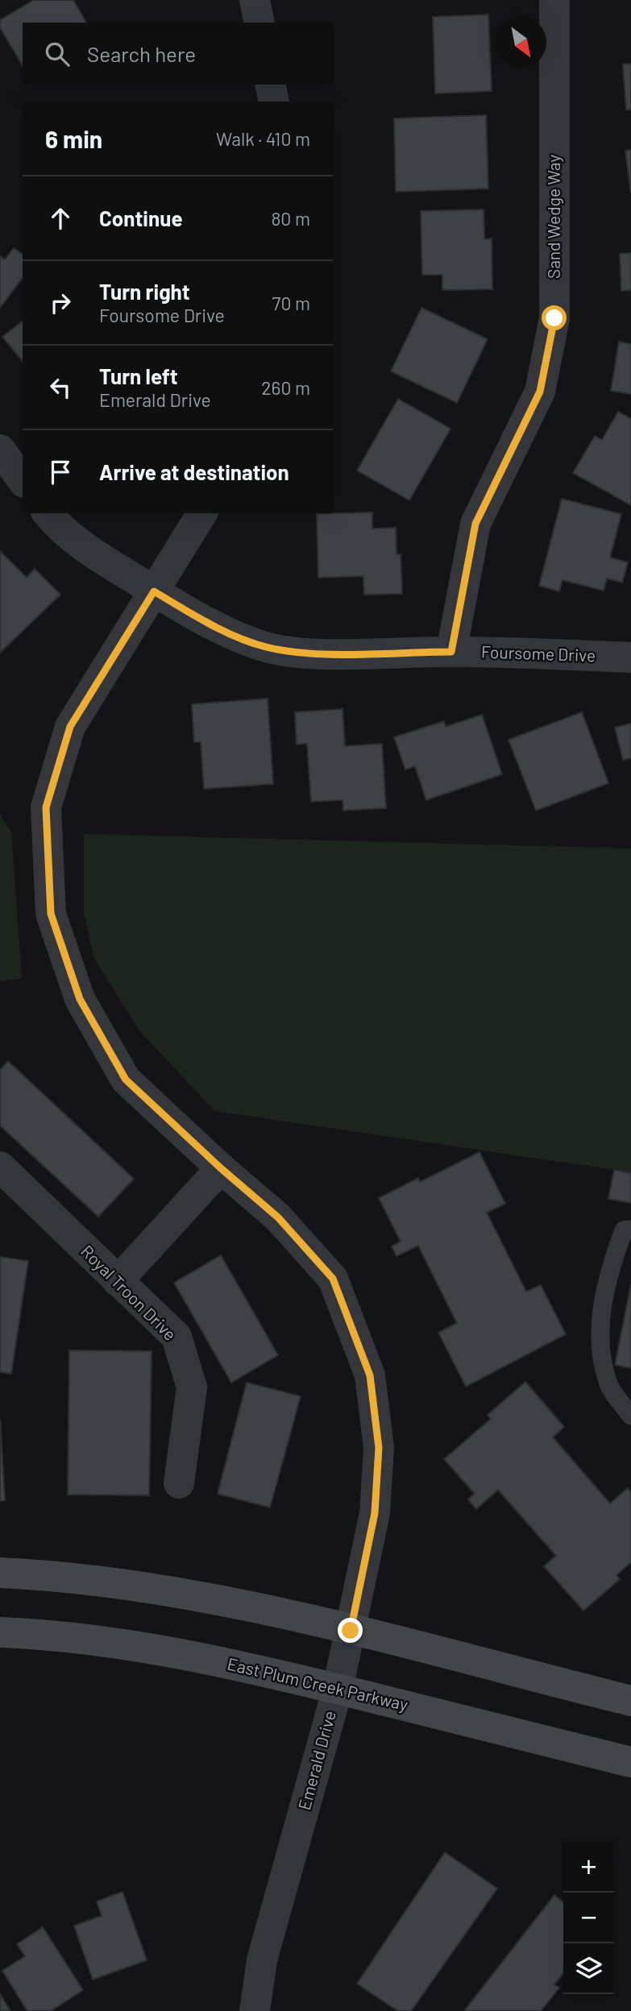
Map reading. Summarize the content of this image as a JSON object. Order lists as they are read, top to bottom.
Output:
{
  "streets": {
    "main road": ["East Plum Creek Parkway"],
    "street": [
      "Sand Wedge Way",
      "Foursome Drive",
      "Royal Troon Drive",
      "Emerald Drive"
    ]
  },
  "crossings": [
    ["Sand Wedge Way", "Foursome Drive"],
    ["Foursome Drive", "Emerald Drive"],
    ["East Plum Creek Parkway", "Emerald Drive"]
  ],
  "north": "bottom right",
  "page": {
    "search": "Search here",
    "heading": ["6 min", "Walk · 410 m"],
    "list": [
      ["Continue", "80 m"],
      ["Turn right", "Foursome Drive", "70 m"],
      ["Turn left", "Emerald Drive", "260 m"],
      "Arrive at destination"
    ],
    "map_buttons": ["+", "−"]
  }
}
